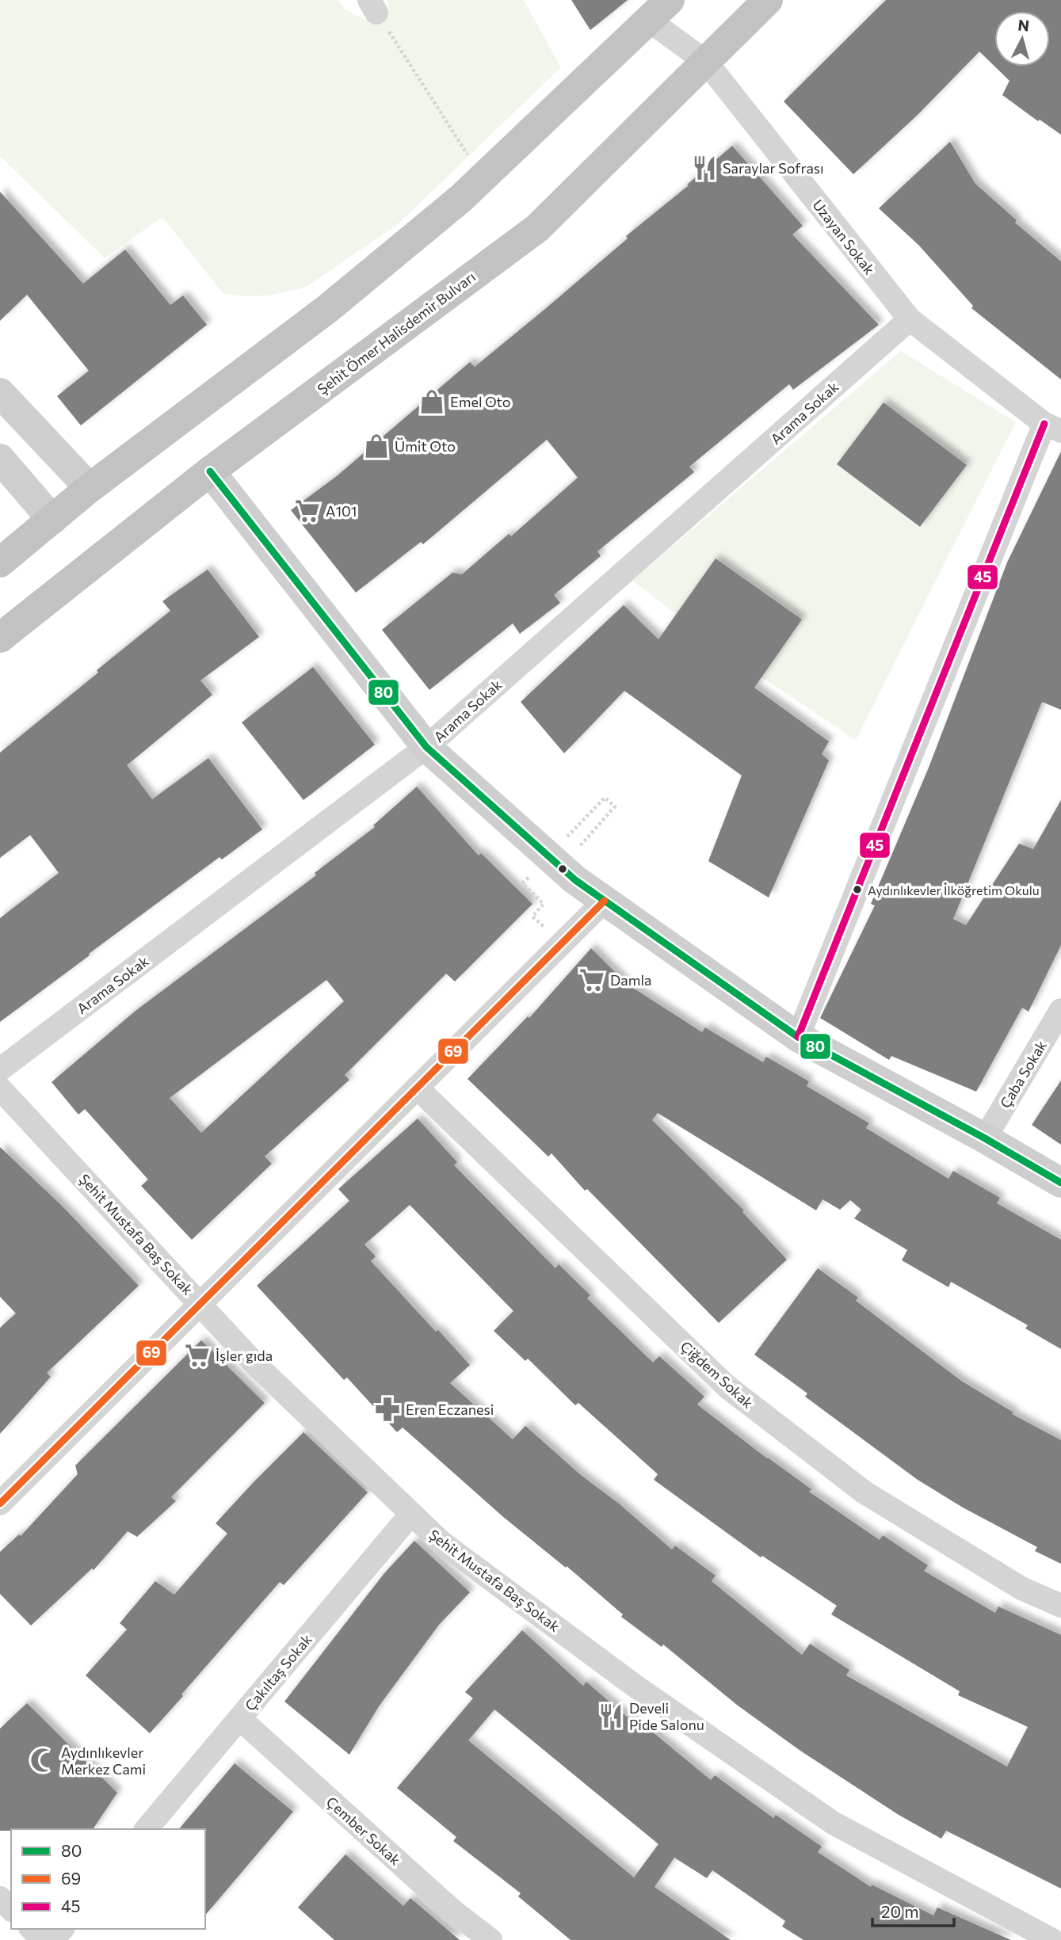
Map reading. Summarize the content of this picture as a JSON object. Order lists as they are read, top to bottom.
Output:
{
  "streets": {
    "highway": ["Şehit Ömer Halisdemir Bulvarı"],
    "street": [
      "Uzayan Sokak",
      "Arama Sokak",
      "Çaba Sokak",
      "Şehit Mustafa Baş Sokak",
      "Çiğdem Sokak",
      "Çakıltaş Sokak",
      "Çember Sokak"
    ]
  },
  "crossings": [
    ["Uzayan Sokak", "Şehit Ömer Halisdemir Bulvarı"],
    ["Uzayan Sokak", "Arama Sokak"],
    ["Şehit Mustafa Baş Sokak", "Çakıltaş Sokak"],
    ["Çakıltaş Sokak", "Çember Sokak"]
  ],
  "places": {
    "restaurant": ["Saraylar Sofrası", "Develi Pide Salonu"],
    "shop": ["Emel Oto", "Ümit Oto"],
    "supermarket": ["A101", "Damla", "İşler gıda"],
    "other": ["Aydınlıkevler İlköğretim Okulu"],
    "pharmacy": ["Eren Eczanesi"],
    "mosque": ["Aydınlıkevler Merkez Cami"]
  },
  "lines": ["transit line 45", "transit line 80", "transit line 69"],
  "legend": ["80", "69", "45"],
  "scale_bar": "20 m",
  "north": "top"
}
